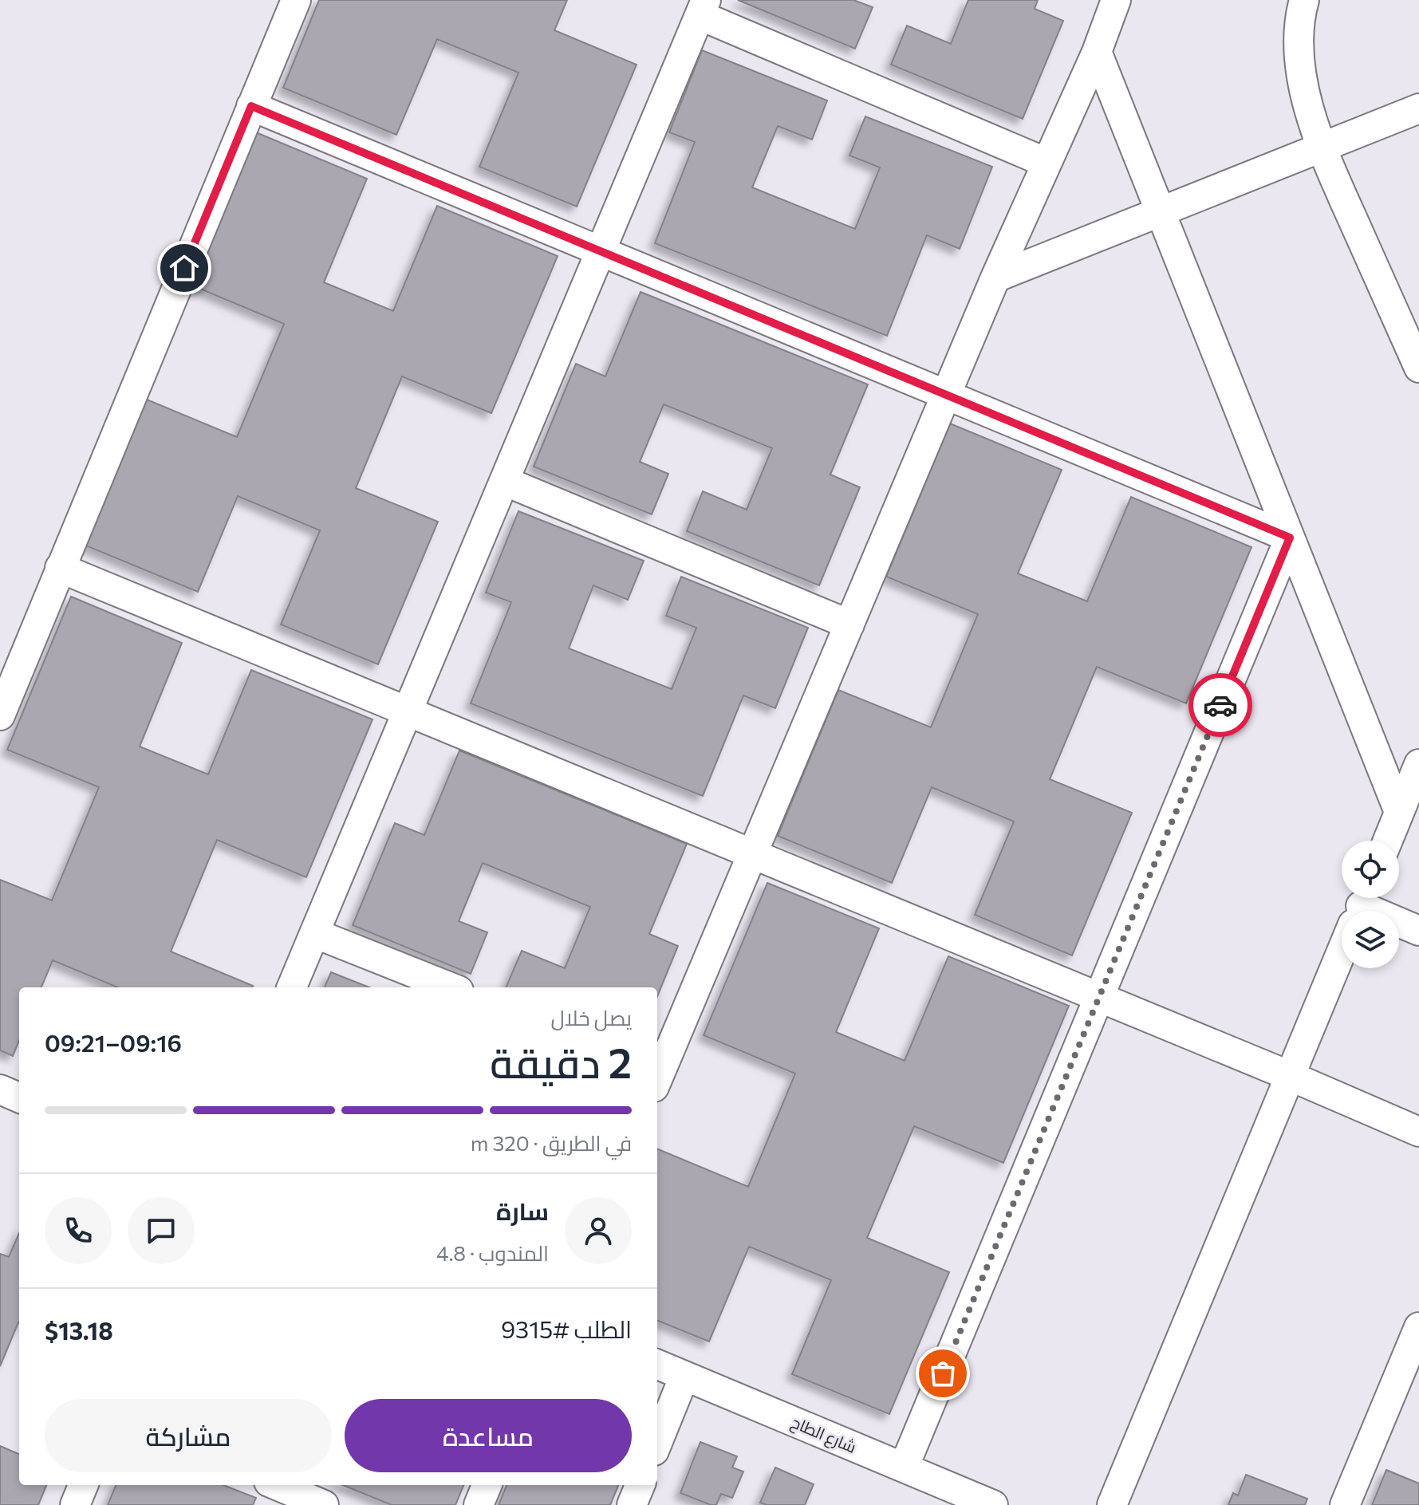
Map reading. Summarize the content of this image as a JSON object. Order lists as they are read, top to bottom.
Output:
{
  "streets": {
    "street": ["شارع الطاح"]
  },
  "page": {
    "heading": ["2 دقيقة", "يصل خلال", "09:16–09:21"],
    "panel": [
      "سارة",
      "المندوب · 4.8",
      "الطلب #9315",
      "$13.18"
    ],
    "bar": "في الطريق · 320 m",
    "buttons": ["مساعدة", "مشاركة"]
  }
}
